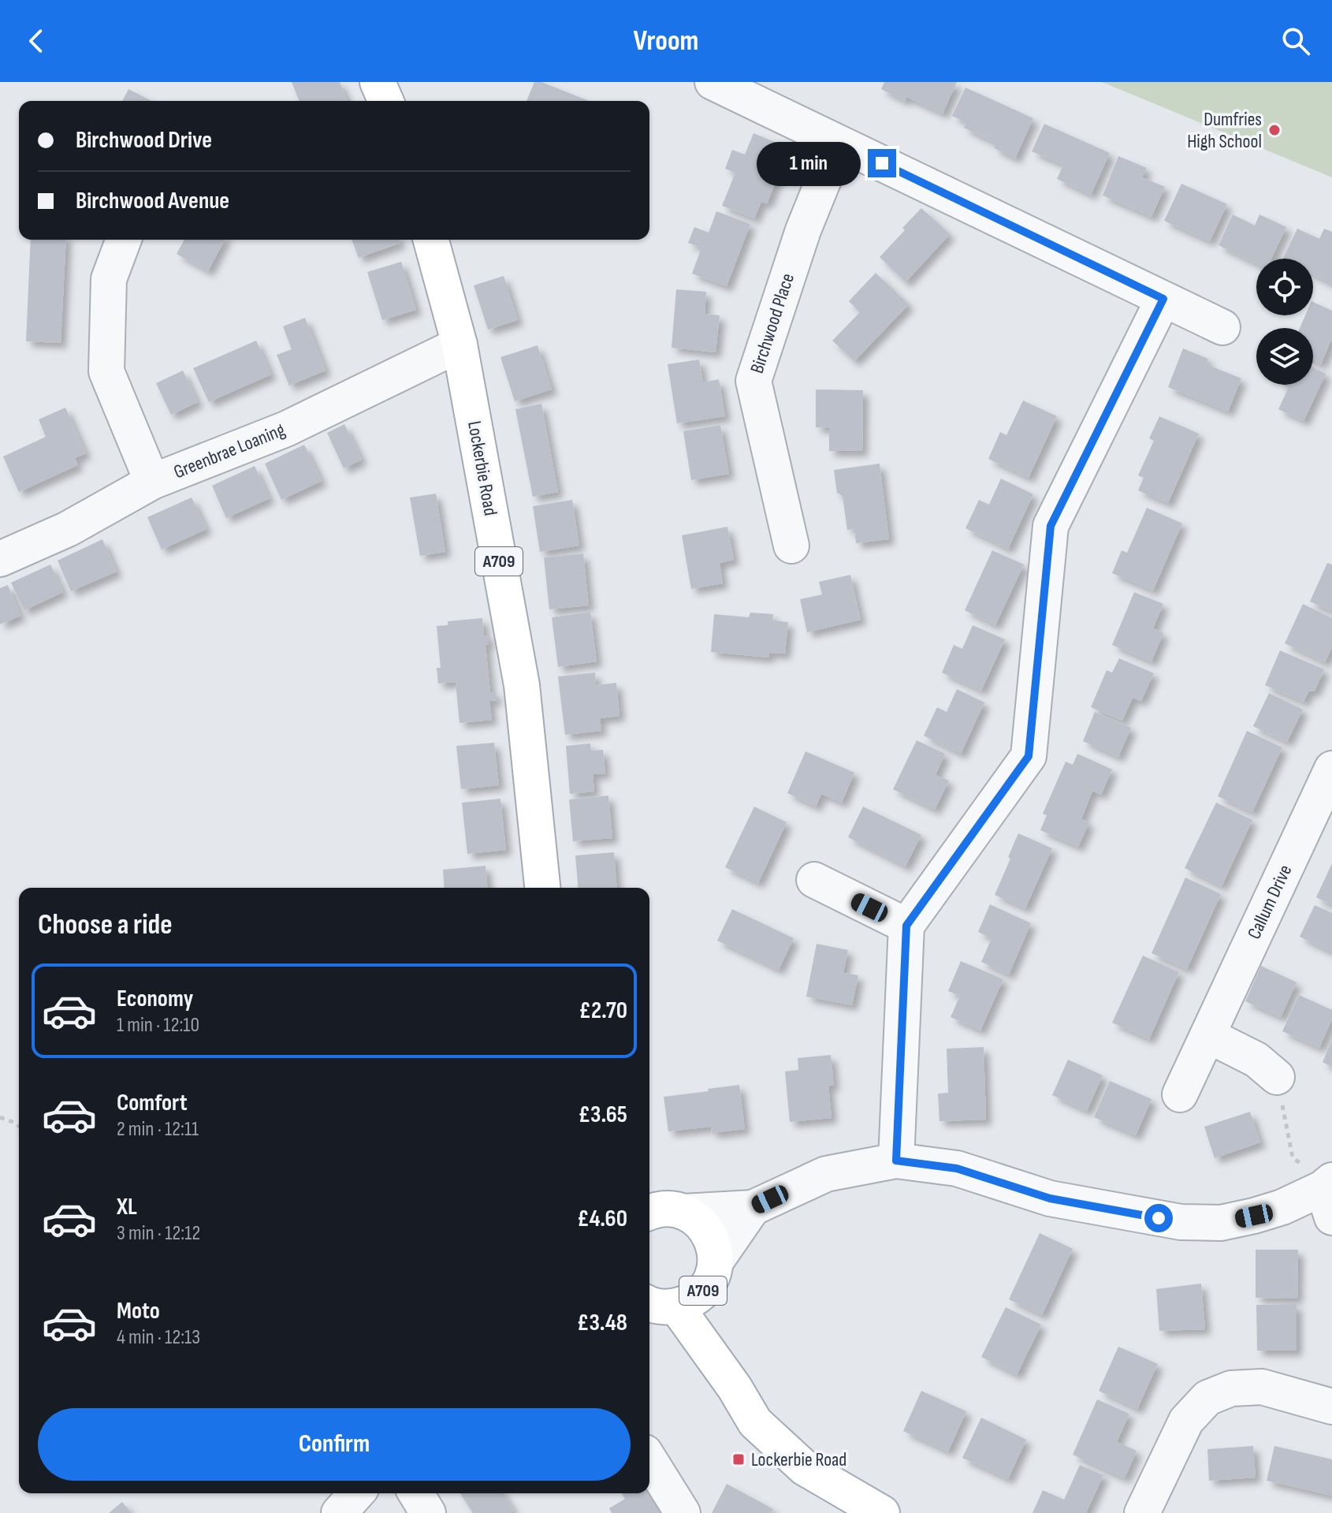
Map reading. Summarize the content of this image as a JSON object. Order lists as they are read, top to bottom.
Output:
{
  "streets": {
    "main road": ["Lockerbie Road", "A709"],
    "street": ["Birchwood Place", "Greenbrae Loaning", "Callum Drive"]
  },
  "crossings": [
    ["Greenbrae Loaning", "Lockerbie Road"]
  ],
  "places": {
    "other": ["Dumfries High School"],
    "transit": ["Lockerbie Road"]
  },
  "page": {
    "header": "Vroom",
    "banner": ["Birchwood Drive", "Birchwood Avenue"],
    "bubble": "1 min",
    "heading": "Choose a ride",
    "list": [
      {
        "name": "Economy",
        "note": "1 min · 12:10",
        "value": "£2.70"
      },
      {
        "name": "Comfort",
        "note": "2 min · 12:11",
        "value": "£3.65"
      },
      {
        "name": "XL",
        "note": "3 min · 12:12",
        "value": "£4.60"
      },
      {
        "name": "Moto",
        "note": "4 min · 12:13",
        "value": "£3.48"
      }
    ],
    "buttons": "Confirm"
  }
}
